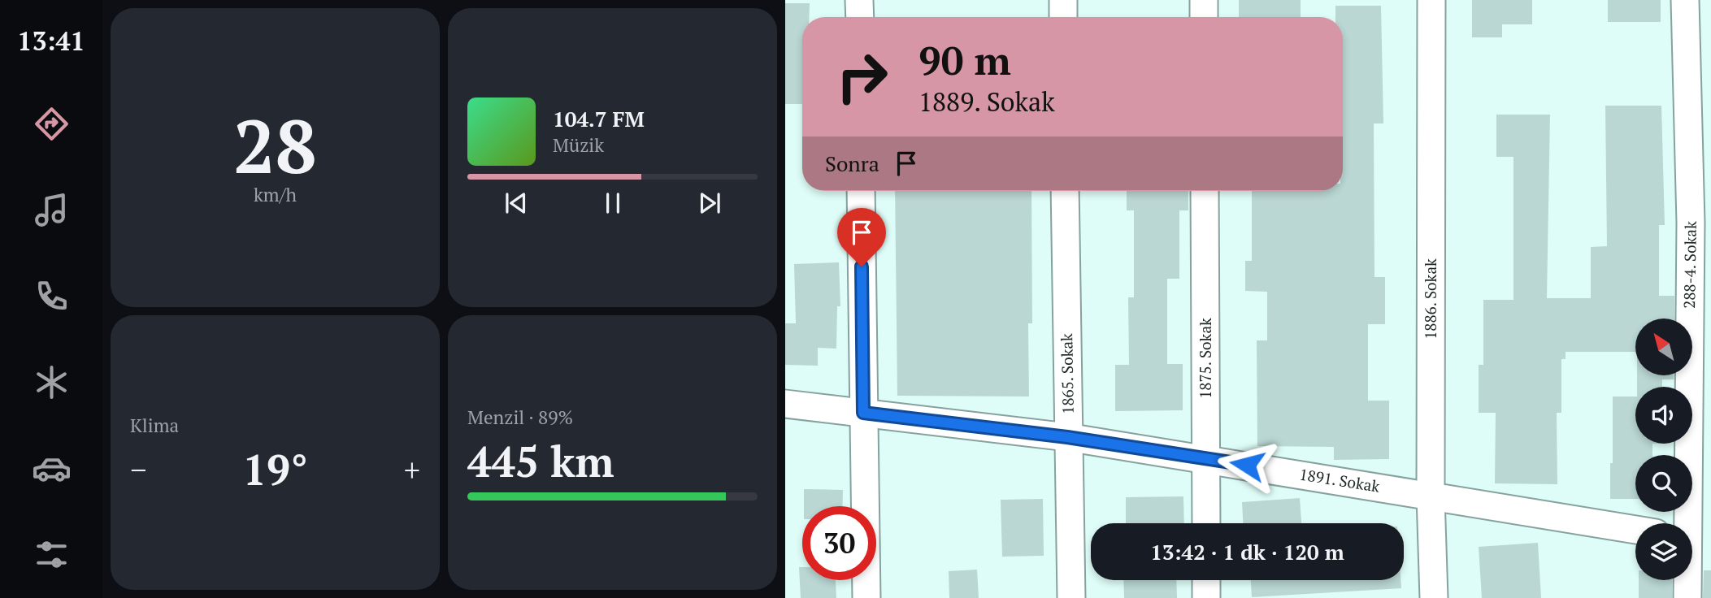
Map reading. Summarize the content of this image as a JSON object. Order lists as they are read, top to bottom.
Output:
{
  "streets": {
    "street": [
      "288-4. Sokak",
      "1886. Sokak",
      "1875. Sokak",
      "1865. Sokak",
      "1891. Sokak"
    ]
  },
  "crossings": [
    ["1886. Sokak", "1891. Sokak"],
    ["1875. Sokak", "1891. Sokak"],
    ["1865. Sokak", "1891. Sokak"]
  ],
  "north": "top left",
  "page": {
    "tabs": "13:41",
    "tile": [
      ["28", "km/h"],
      "Klima",
      ["Menzil · 89%", "445 km"]
    ],
    "turn": ["90 m", "1889. Sokak"],
    "song": ["104.7 FM", "Müzik"],
    "then": "Sonra",
    "heat": ["−", "19°", "+"],
    "limit": "30",
    "trip": "13:42 · 1 dk · 120 m"
  }
}
